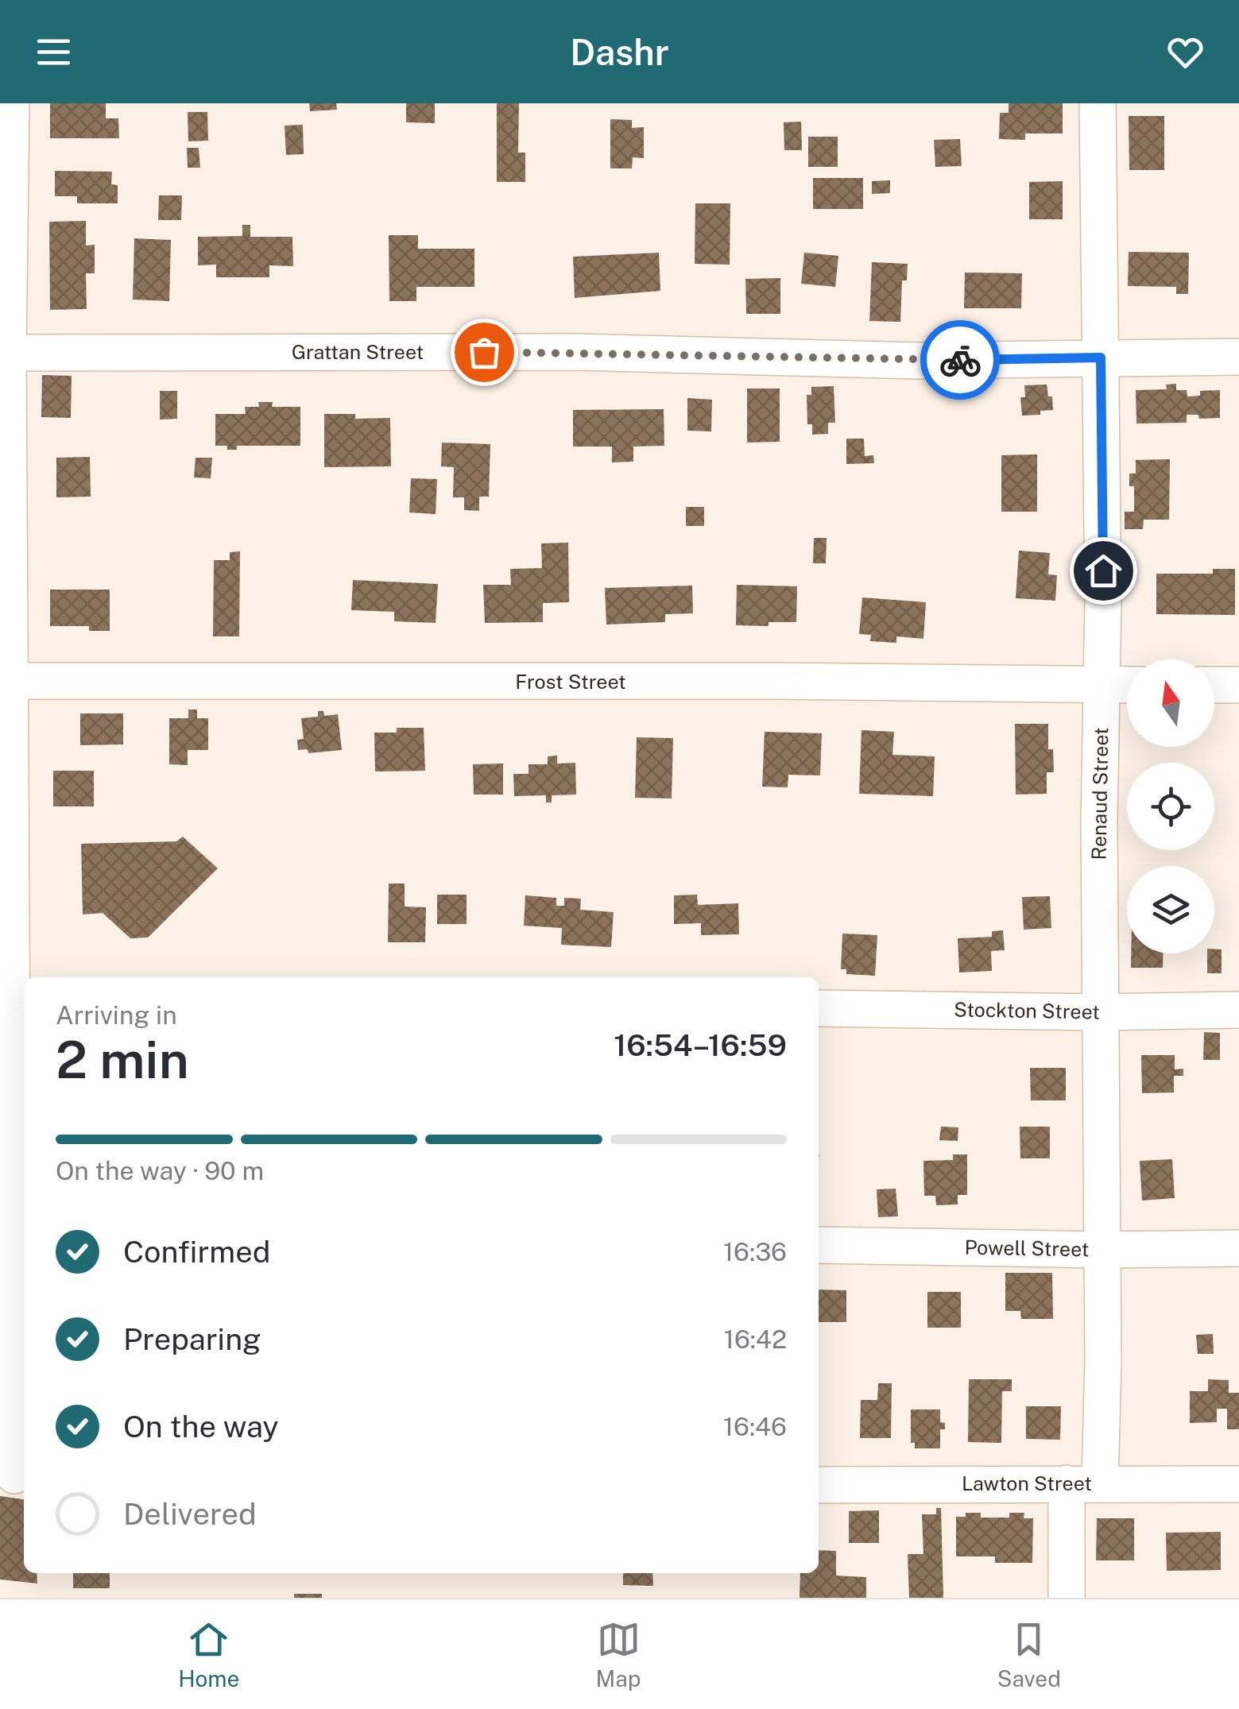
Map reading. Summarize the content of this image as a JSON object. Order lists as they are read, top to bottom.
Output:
{
  "streets": {
    "street": [
      "Grattan Street",
      "Frost Street",
      "Renaud Street",
      "Stockton Street",
      "Powell Street",
      "Lawton Street"
    ]
  },
  "crossings": [
    ["Grattan Street", "Renaud Street"],
    ["Frost Street", "Renaud Street"],
    ["Renaud Street", "Stockton Street"],
    ["Renaud Street", "Powell Street"],
    ["Renaud Street", "Lawton Street"]
  ],
  "north": "top",
  "page": {
    "header": "Dashr",
    "heading": ["2 min", "Arriving in", "16:54–16:59"],
    "bar": "On the way · 90 m",
    "list": [
      ["Confirmed", "16:36"],
      ["Preparing", "16:42"],
      ["On the way", "16:46"],
      "Delivered"
    ],
    "tabs": ["Home", "Map", "Saved"]
  }
}
